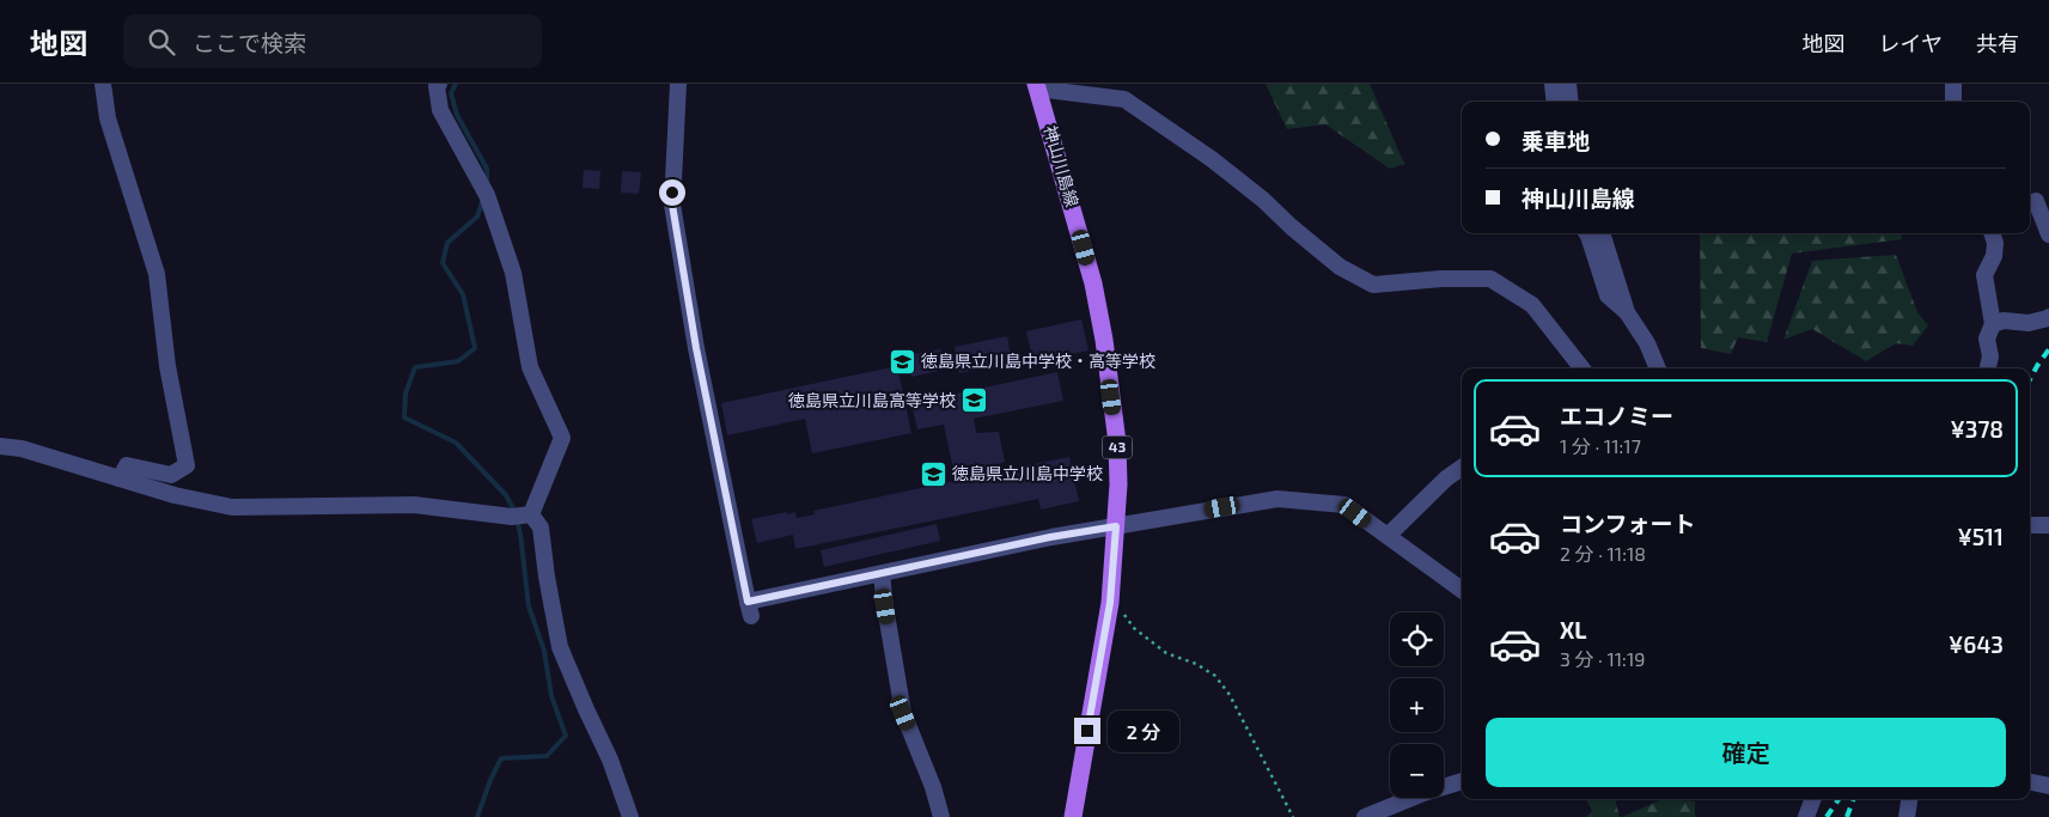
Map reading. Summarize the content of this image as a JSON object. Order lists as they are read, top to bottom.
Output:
{
  "streets": {
    "main road": ["神山川島線", "43"]
  },
  "places": {
    "school or university": ["徳島県立川島中学校・高等学校", "徳島県立川島高等学校", "徳島県立川島中学校"]
  },
  "page": {
    "header": "地図",
    "search": "ここで検索",
    "nav": ["地図", "レイヤ", "共有"],
    "banner": ["乗車地", "神山川島線"],
    "list": [
      {
        "name": "エコノミー",
        "note": "1 分 · 11:17",
        "value": "¥378"
      },
      {
        "name": "コンフォート",
        "note": "2 分 · 11:18",
        "value": "¥511"
      },
      {
        "name": "XL",
        "note": "3 分 · 11:19",
        "value": "¥643"
      }
    ],
    "map_buttons": ["+", "−"],
    "buttons": "確定",
    "bubble": "2 分"
  }
}
